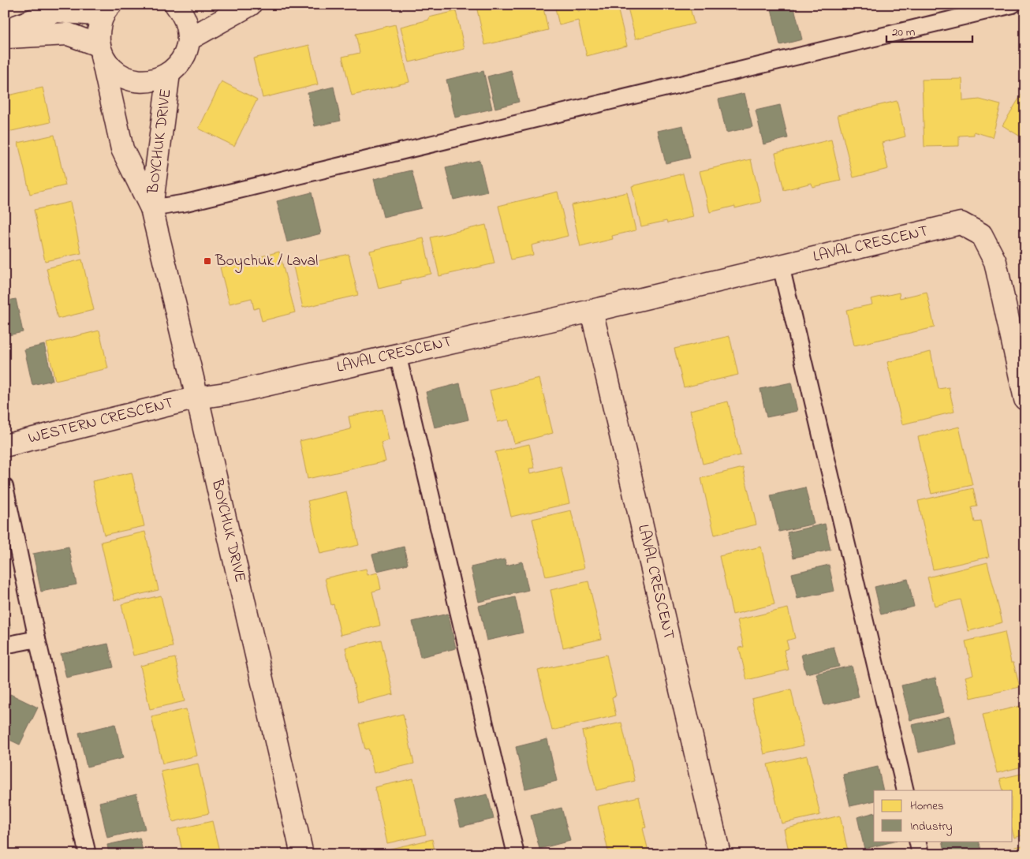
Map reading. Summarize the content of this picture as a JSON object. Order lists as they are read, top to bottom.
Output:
{
  "streets": {
    "street": ["BOYCHUK DRIVE", "LAVAL CRESCENT", "WESTERN CRESCENT"]
  },
  "crossings": [
    ["BOYCHUK DRIVE", "LAVAL CRESCENT"],
    ["BOYCHUK DRIVE", "WESTERN CRESCENT"],
    ["LAVAL CRESCENT", "WESTERN CRESCENT"]
  ],
  "places": {
    "transit": ["Boychuk / Laval"]
  },
  "legend": ["Homes", "Industry"],
  "scale_bar": "20 m"
}
